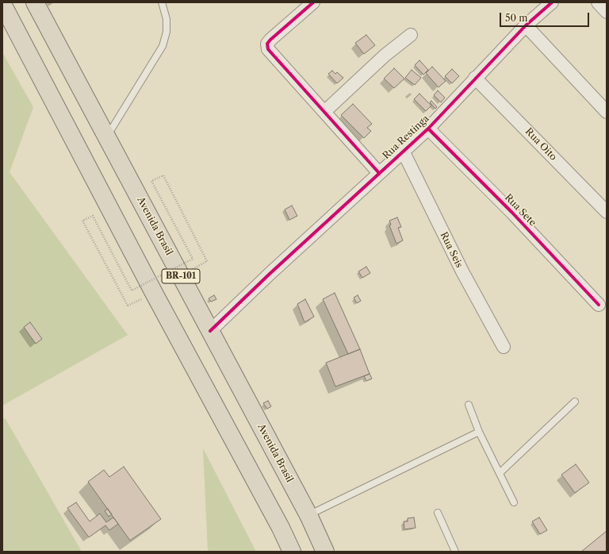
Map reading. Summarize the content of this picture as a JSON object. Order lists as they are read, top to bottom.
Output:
{
  "streets": {
    "highway": ["Avenida Brasil", "BR-101"],
    "street": [
      "Rua Restinga",
      "Rua Oito",
      "Rua Sete",
      "Rua Seis"
    ]
  },
  "crossings": [
    ["Rua Restinga", "Rua Oito"],
    ["Rua Restinga", "Rua Sete"],
    ["Rua Restinga", "Avenida Brasil"],
    ["Rua Restinga", "Rua Seis"]
  ],
  "scale_bar": "50 m"
}
